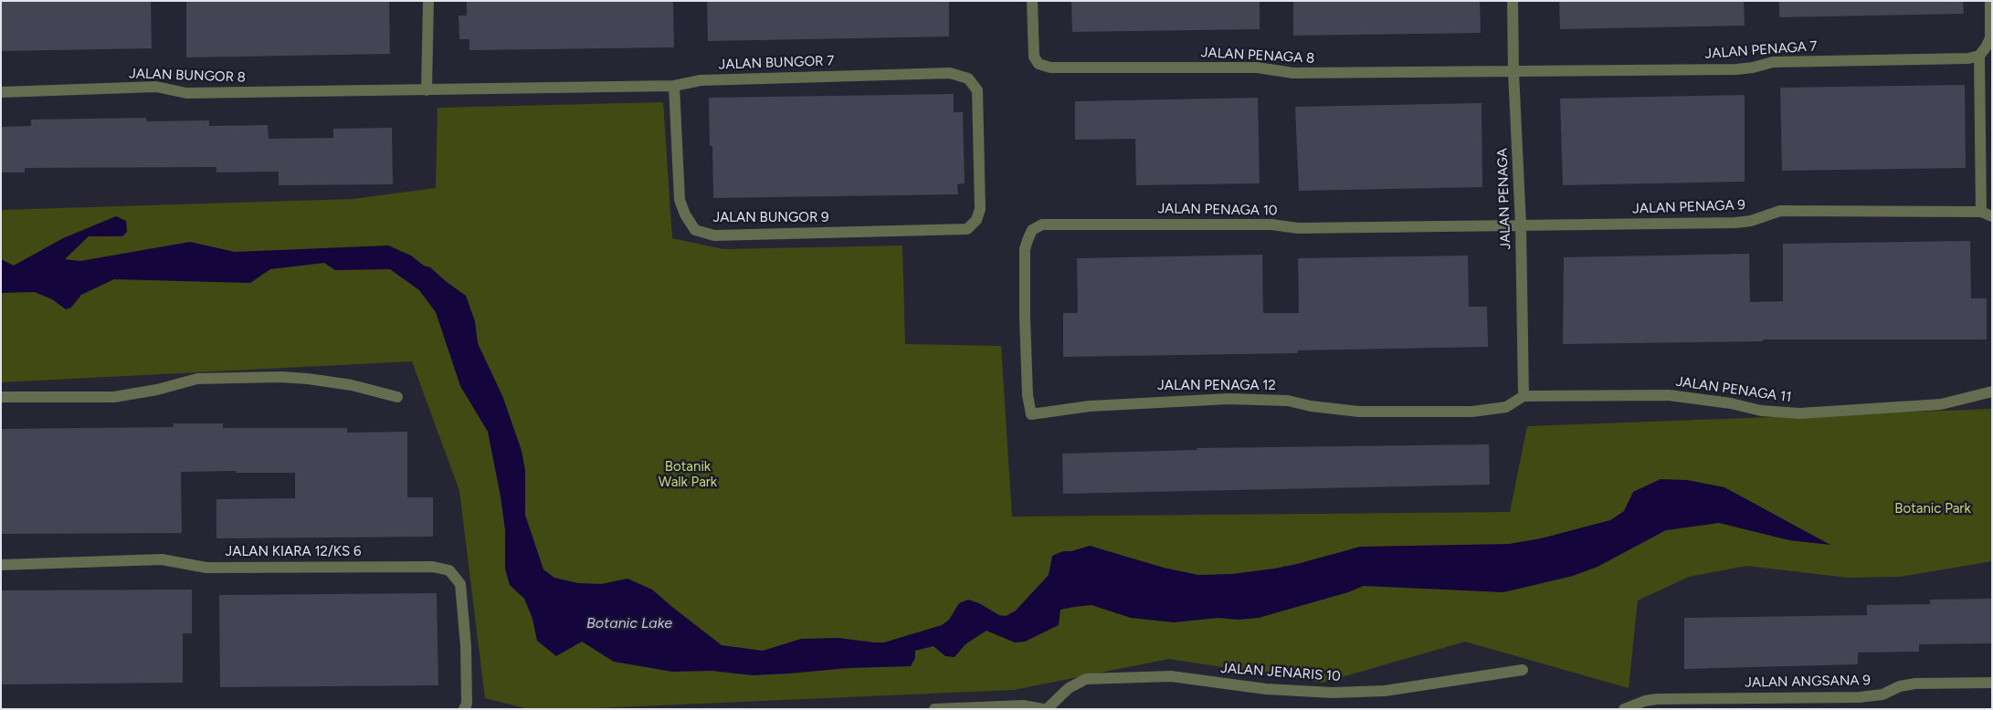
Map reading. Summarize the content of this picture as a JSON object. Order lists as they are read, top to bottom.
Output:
{
  "streets": {
    "street": [
      "JALAN PENAGA 7",
      "JALAN PENAGA 8",
      "JALAN BUNGOR 7",
      "JALAN BUNGOR 8",
      "JALAN PENAGA",
      "JALAN PENAGA 9",
      "JALAN PENAGA 10",
      "JALAN BUNGOR 9",
      "JALAN PENAGA 12",
      "JALAN PENAGA 11",
      "JALAN KIARA 12/KS 6",
      "JALAN JENARIS 10",
      "JALAN ANGSANA 9"
    ]
  },
  "crossings": [
    ["JALAN PENAGA 7", "JALAN PENAGA 8"],
    ["JALAN PENAGA 7", "JALAN PENAGA"],
    ["JALAN PENAGA 8", "JALAN PENAGA"],
    ["JALAN BUNGOR 7", "JALAN BUNGOR 8"],
    ["JALAN BUNGOR 7", "JALAN BUNGOR 9"],
    ["JALAN PENAGA", "JALAN PENAGA 9"],
    ["JALAN PENAGA", "JALAN PENAGA 10"],
    ["JALAN PENAGA", "JALAN PENAGA 12"],
    ["JALAN PENAGA", "JALAN PENAGA 11"],
    ["JALAN PENAGA 9", "JALAN PENAGA 10"],
    ["JALAN PENAGA 10", "JALAN PENAGA 12"],
    ["JALAN PENAGA 12", "JALAN PENAGA 11"]
  ],
  "water": ["Botanic Lake"],
  "parks": ["Botanik Walk Park", "Botanic Park"]
}
